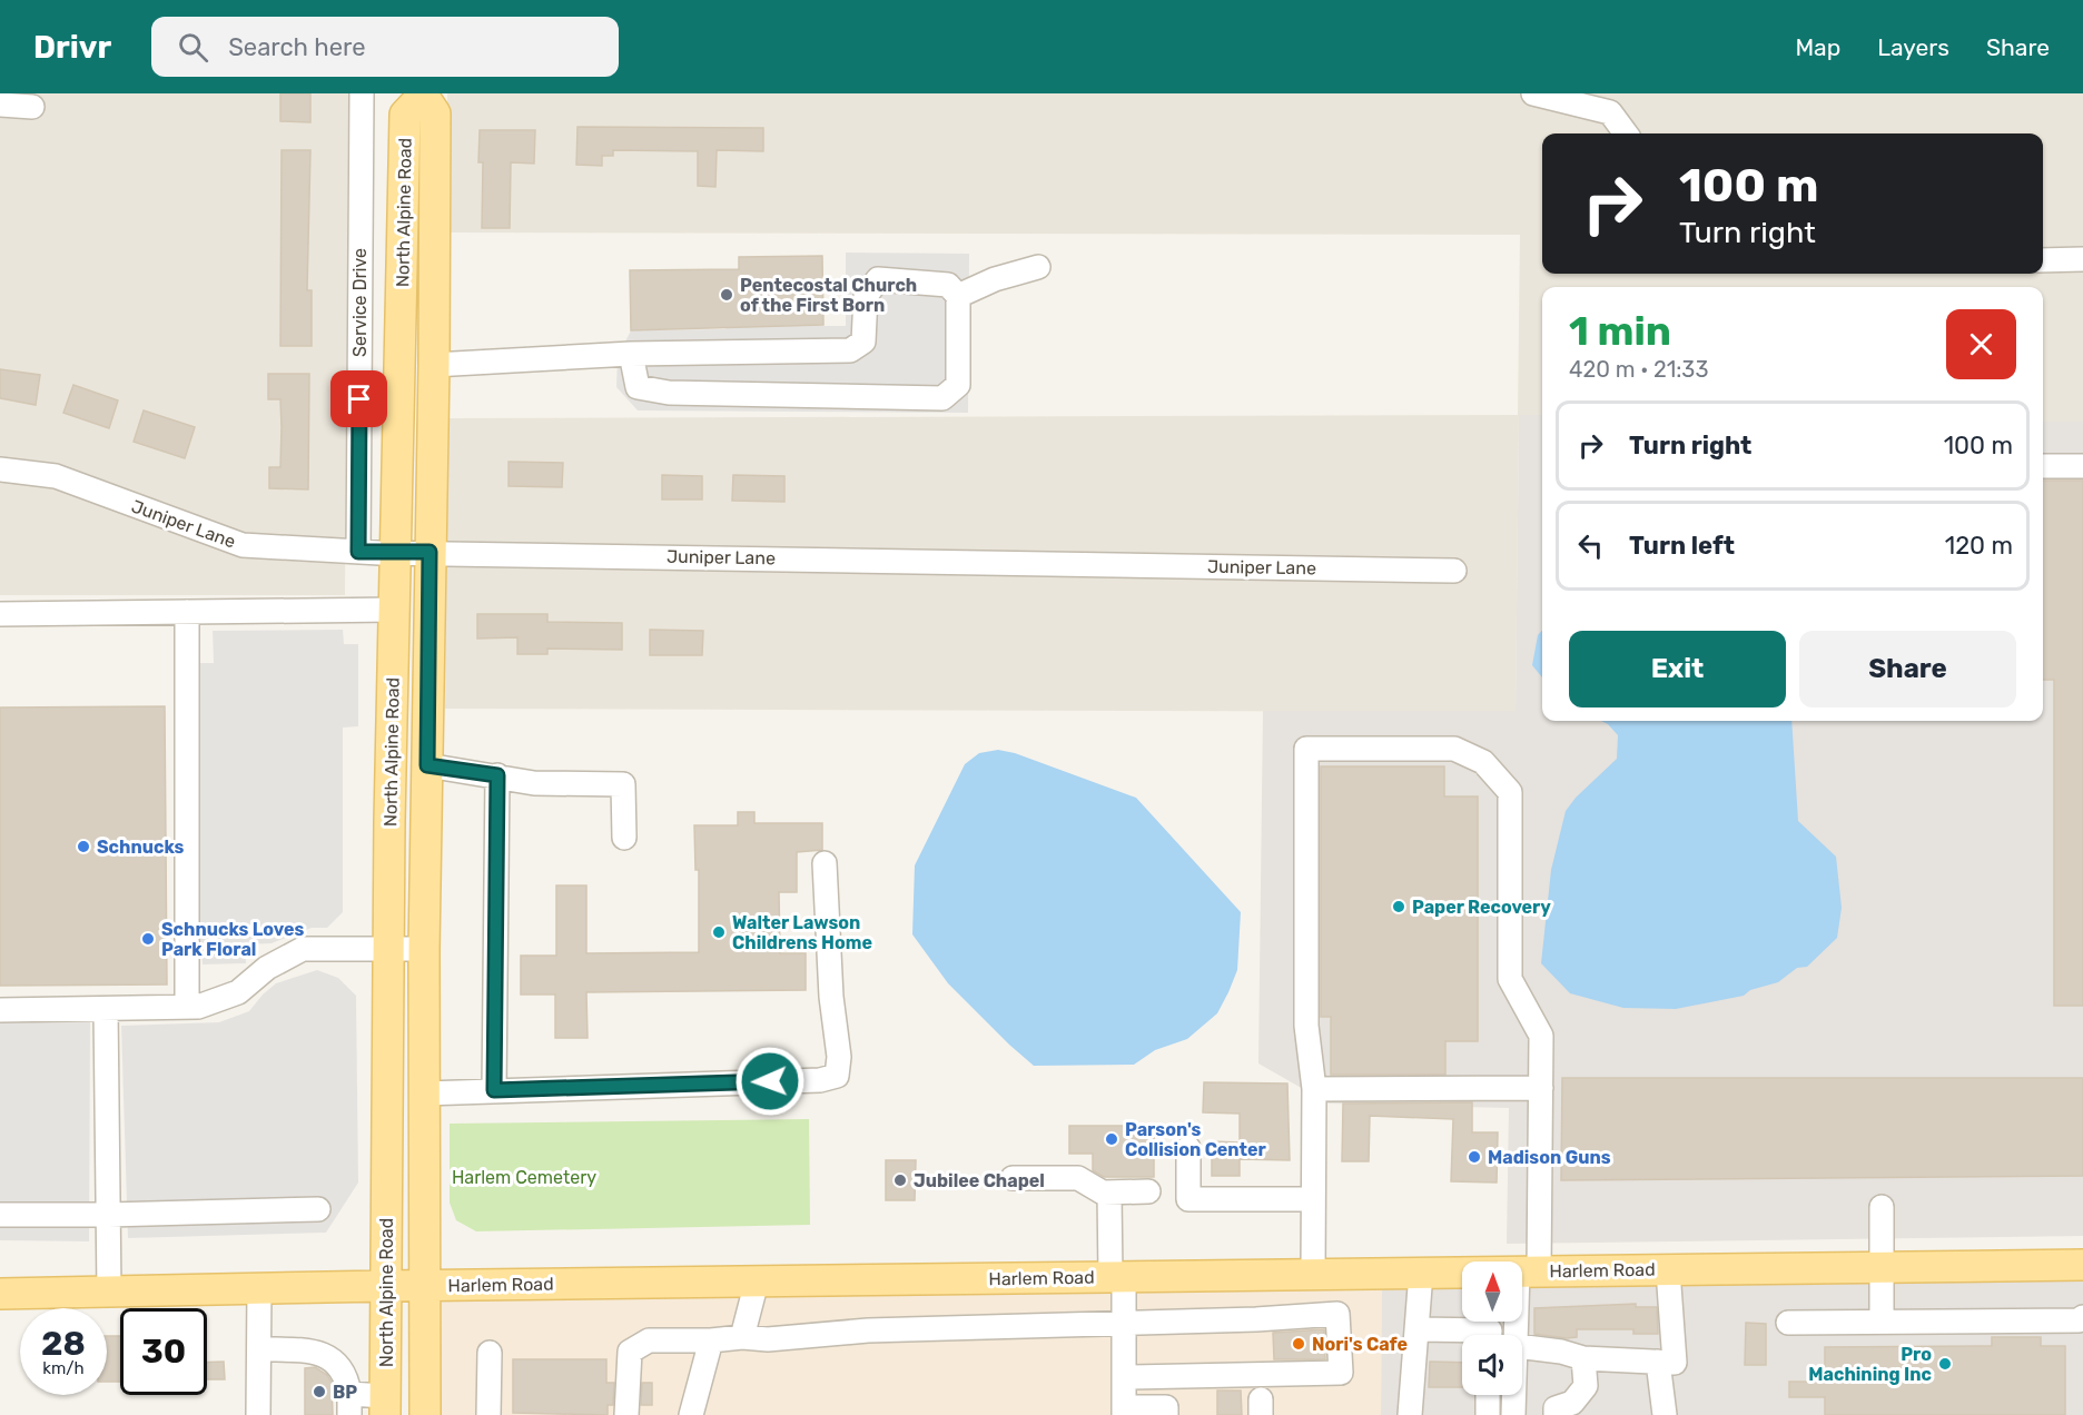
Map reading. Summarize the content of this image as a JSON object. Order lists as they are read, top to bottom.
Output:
{
  "streets": {
    "main road": ["North Alpine Road", "Harlem Road"],
    "street": ["Service Drive", "Juniper Lane"]
  },
  "crossings": [
    ["North Alpine Road", "Juniper Lane"],
    ["North Alpine Road", "Harlem Road"],
    ["Service Drive", "Juniper Lane"]
  ],
  "parks": ["Harlem Cemetery"],
  "places": [
    "Pentecostal Church of the First Born",
    "Schnucks",
    "Paper Recovery",
    "Walter Lawson Childrens Home",
    "Schnucks Loves Park Floral",
    "Parson's Collision Center",
    "Madison Guns",
    "Jubilee Chapel",
    "Nori's Cafe",
    "Pro Machining Inc",
    "BP"
  ],
  "north": "top",
  "page": {
    "header": "Drivr",
    "search": "Search here",
    "nav": ["Map", "Layers", "Share"],
    "turn": ["100 m", "Turn right"],
    "heading": ["1 min", "420 m · 21:33"],
    "list": [
      {
        "name": "Turn right",
        "value": "100 m"
      },
      {
        "name": "Turn left",
        "value": "120 m"
      }
    ],
    "buttons": ["Exit", "Share"],
    "speed": "28 km/h",
    "limit": "30"
  }
}
